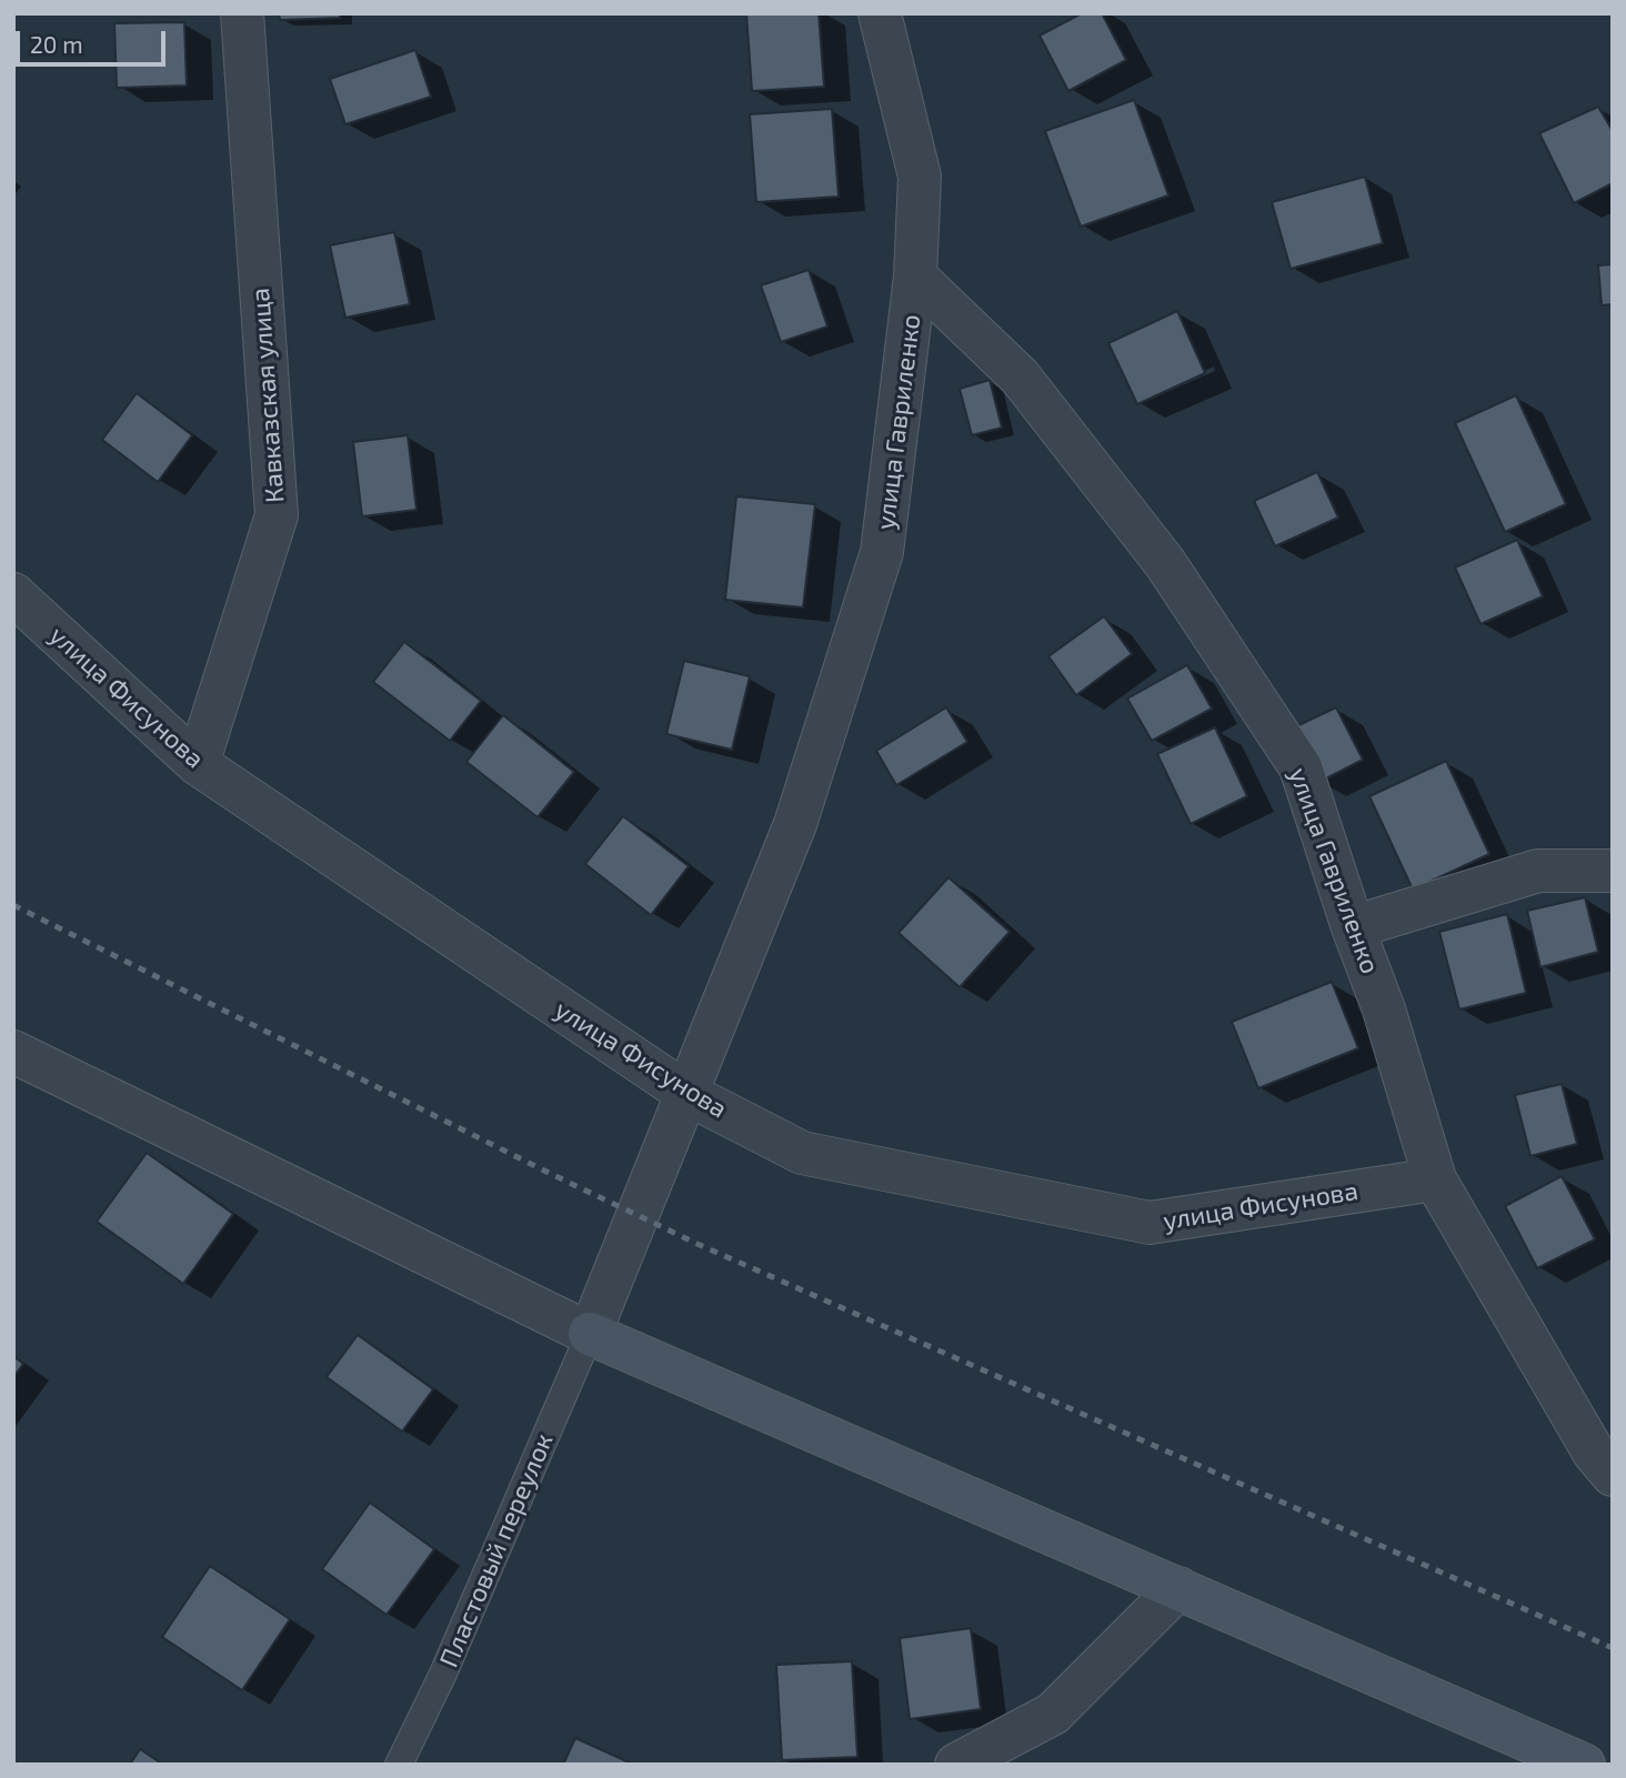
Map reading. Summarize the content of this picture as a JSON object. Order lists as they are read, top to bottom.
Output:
{
  "streets": {
    "street": ["Кавказская улица", "улица Гавриленко", "улица Фисунова"],
    "lane": ["Пластовый переулок"]
  },
  "crossings": [
    ["Кавказская улица", "улица Фисунова"],
    ["улица Гавриленко", "улица Фисунова"],
    ["улица Гавриленко", "Пластовый переулок"]
  ],
  "scale_bar": "20 m"
}
